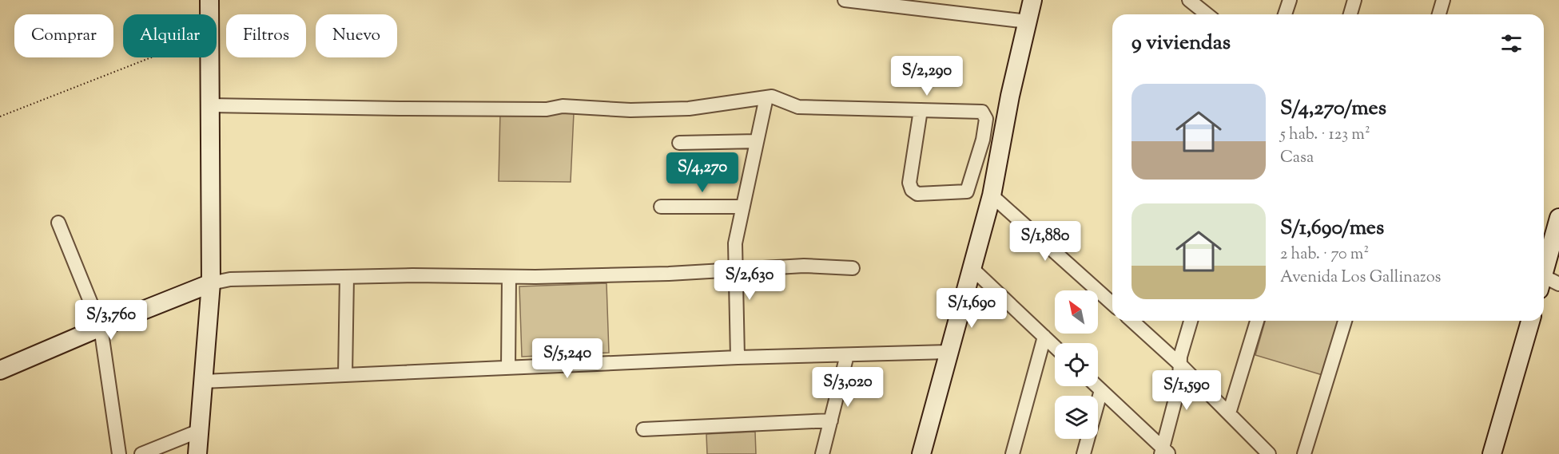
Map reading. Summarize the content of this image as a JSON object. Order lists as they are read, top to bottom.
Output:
{
  "north": "top left",
  "page": {
    "chip": [
      "Comprar",
      "Alquilar",
      "Filtros",
      "Nuevo"
    ],
    "heading": "9 viviendas",
    "price": [
      "S/2,290",
      "S/4,270",
      "S/1,880",
      "S/2,630",
      "S/1,690",
      "S/3,760",
      "S/5,240",
      "S/3,020",
      "S/1,590"
    ],
    "list": [
      {
        "name": "S/4,270/mes",
        "note": "5 hab. · 123 m² · Casa"
      },
      {
        "name": "S/1,690/mes",
        "note": "2 hab. · 70 m² · Avenida Los Gallinazos"
      }
    ]
  }
}
